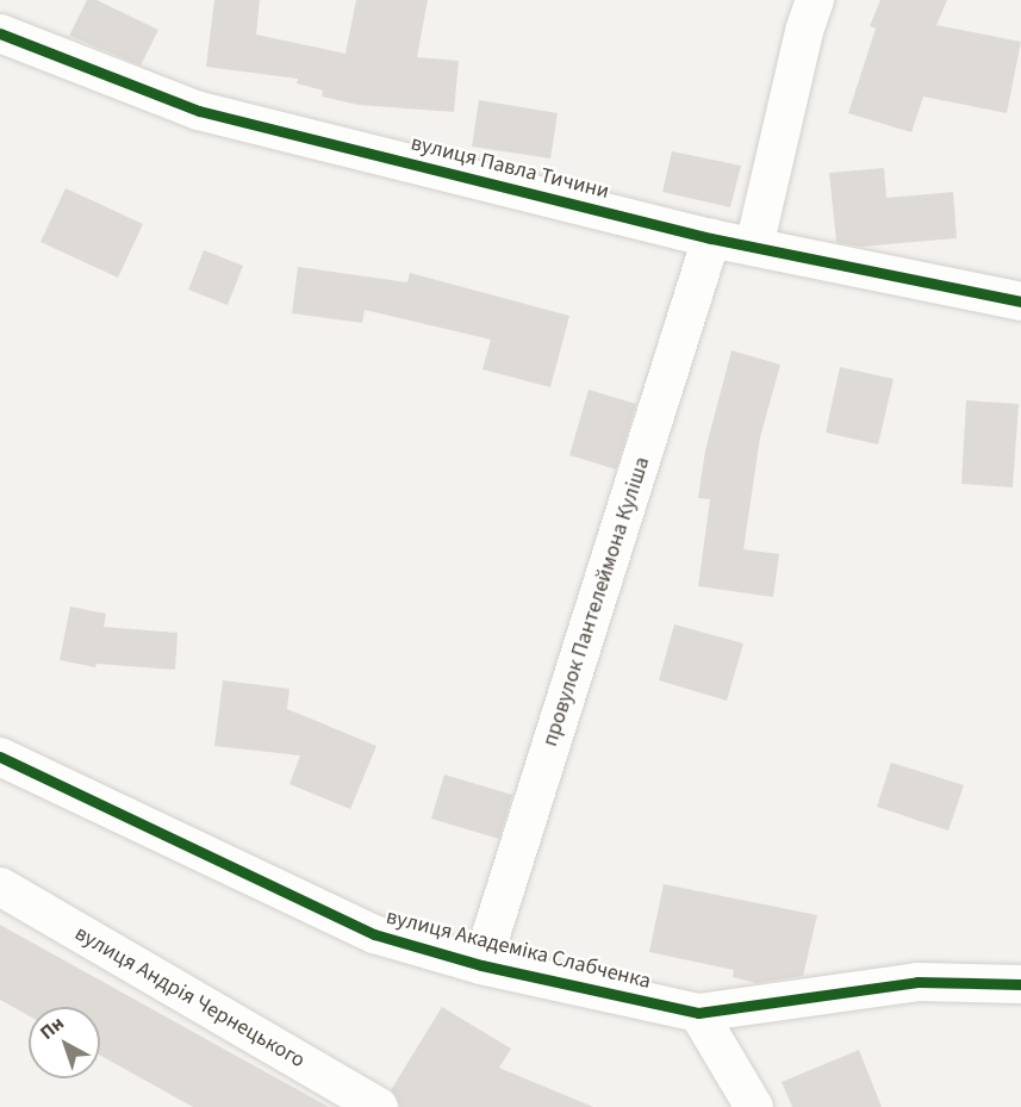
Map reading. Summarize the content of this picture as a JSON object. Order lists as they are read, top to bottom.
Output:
{
  "streets": {
    "street": [
      "вулиця Павла Тичини",
      "провулок Пантелеймона Куліша",
      "вулиця Академіка Слабченка",
      "вулиця Андрія Чернецького"
    ]
  },
  "crossings": [
    ["вулиця Павла Тичини", "провулок Пантелеймона Куліша"],
    ["провулок Пантелеймона Куліша", "вулиця Академіка Слабченка"]
  ],
  "north": "top left"
}
